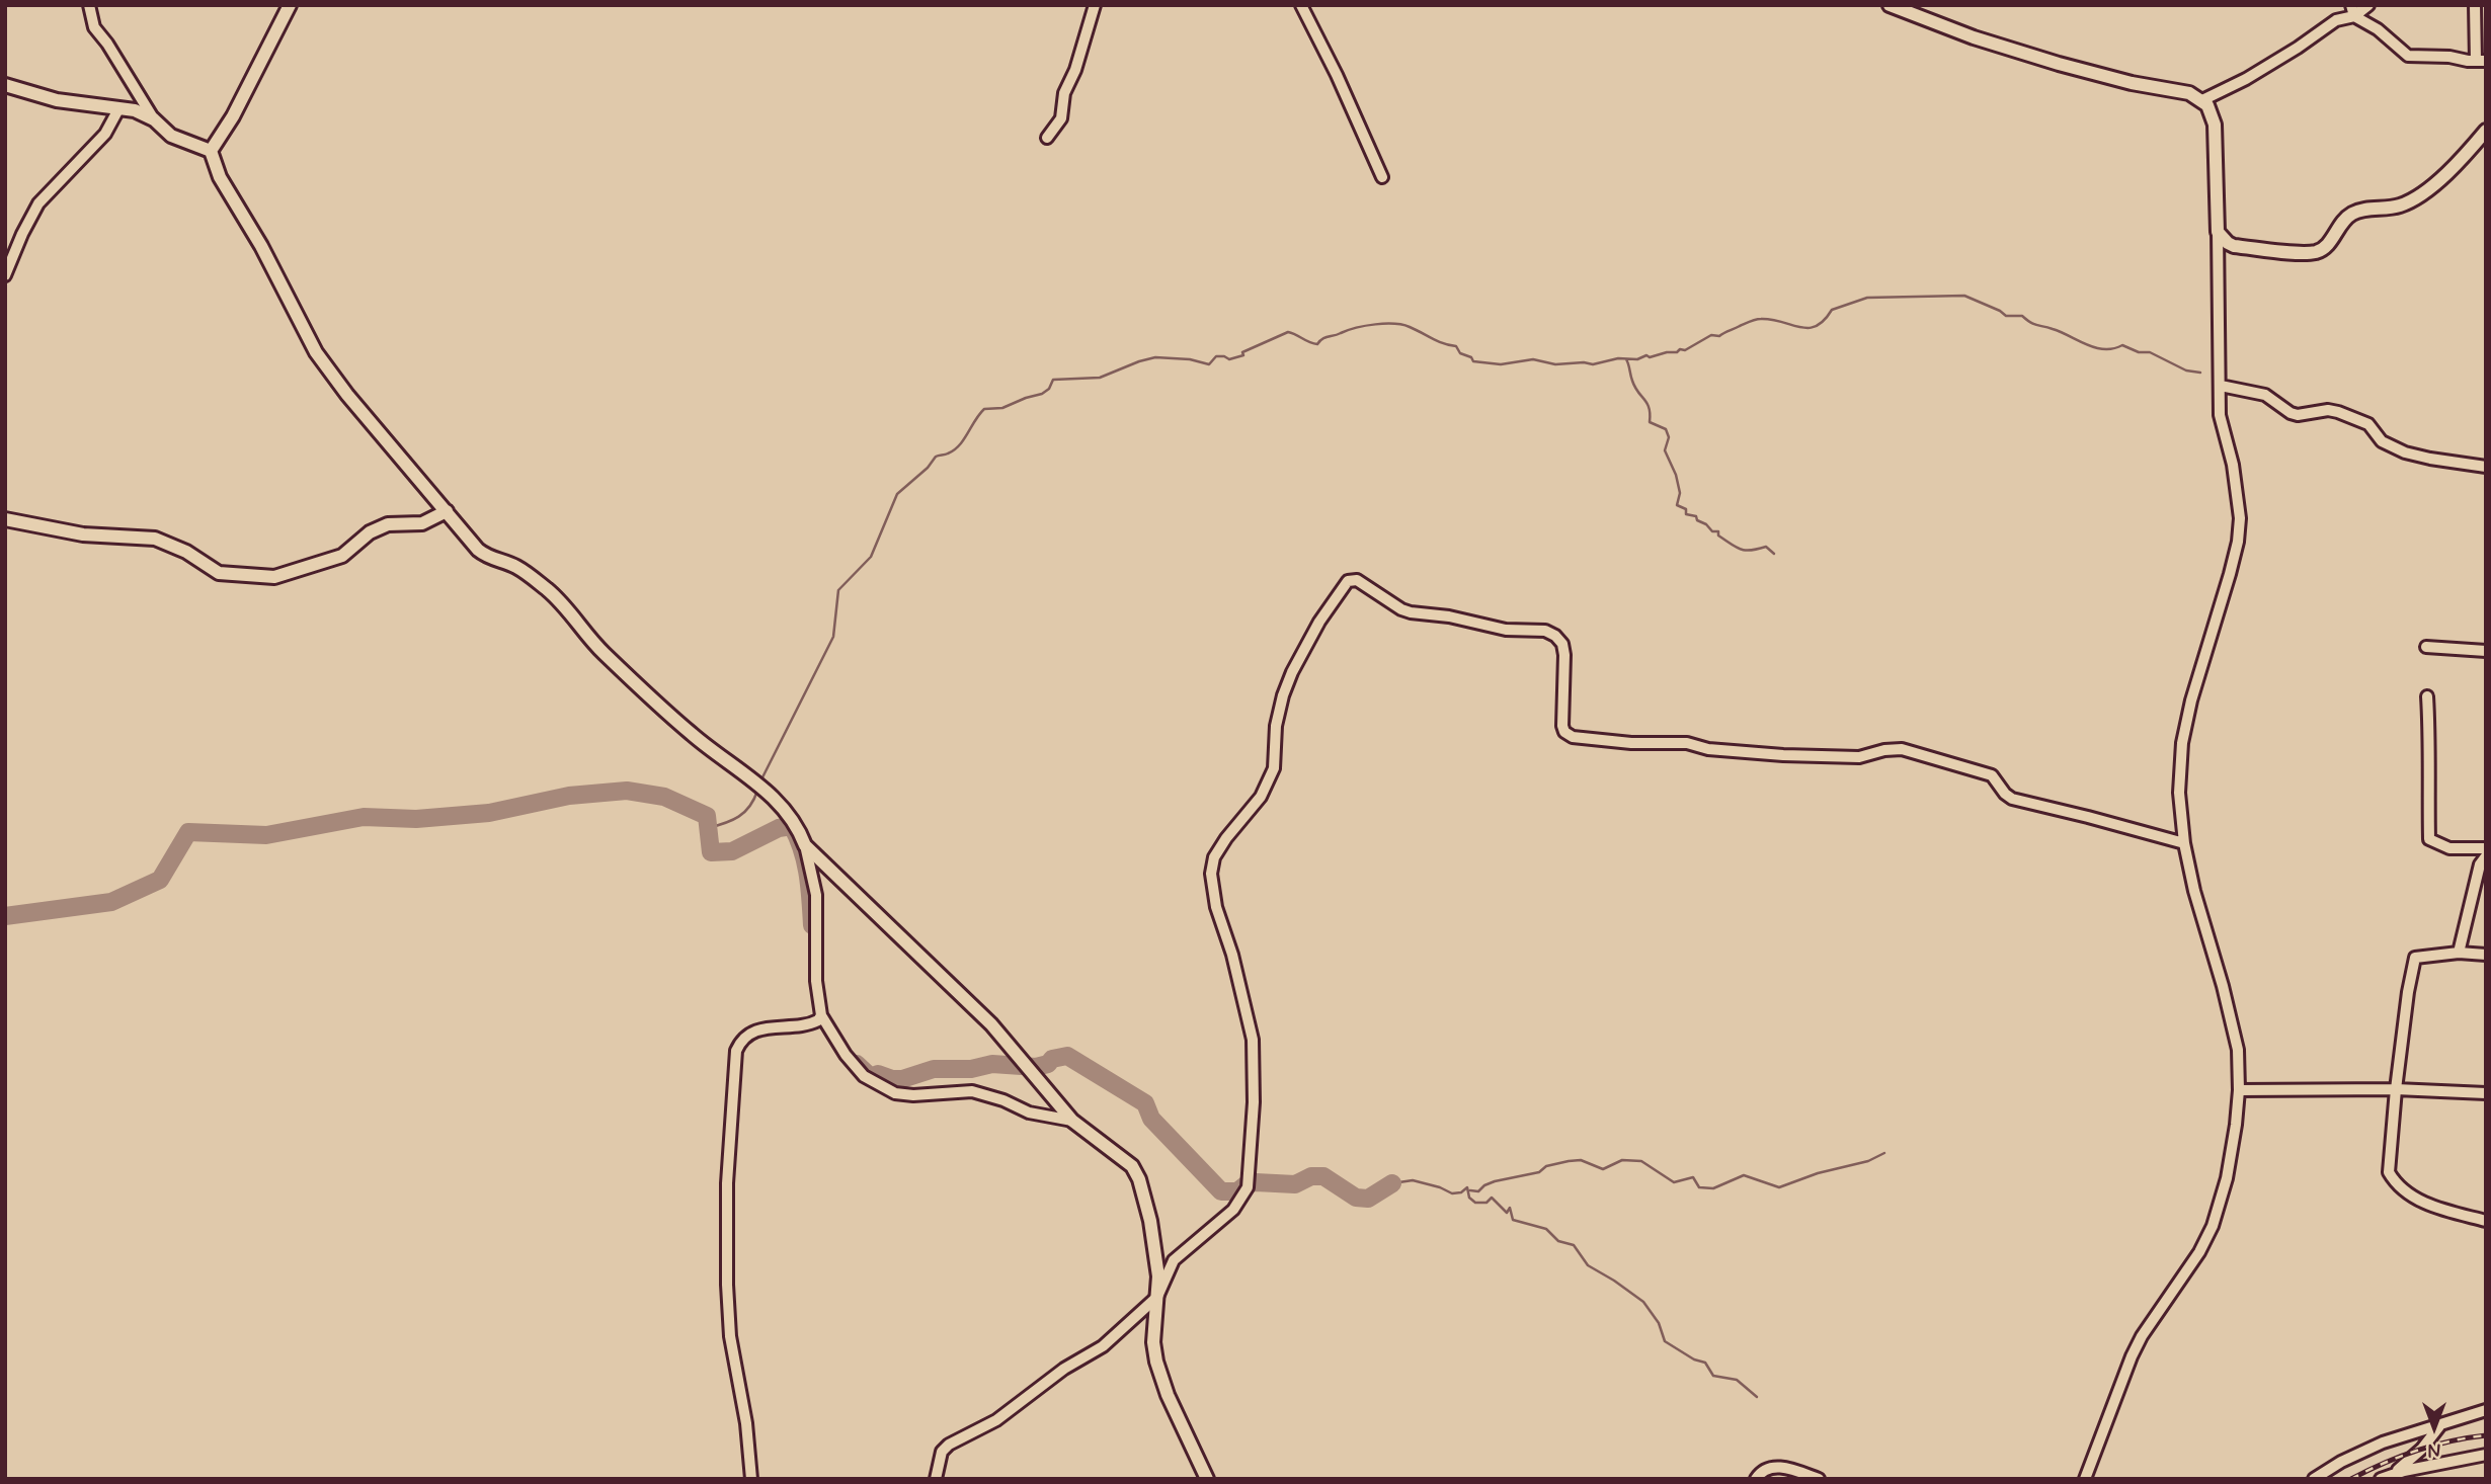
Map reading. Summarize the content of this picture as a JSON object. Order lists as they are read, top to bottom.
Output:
{
  "north": "bottom"
}
